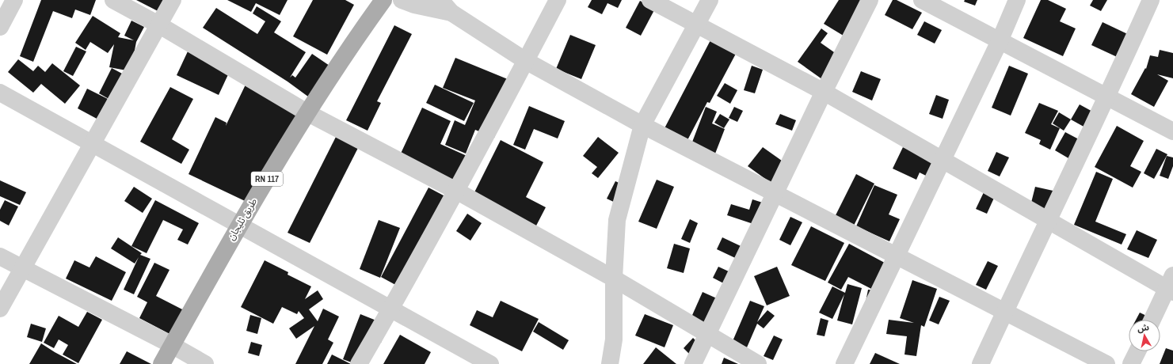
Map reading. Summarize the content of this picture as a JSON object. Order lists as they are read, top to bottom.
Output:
{
  "streets": {
    "main road": ["RN 117", "طريق ثليجان"]
  },
  "north": "top"
}
